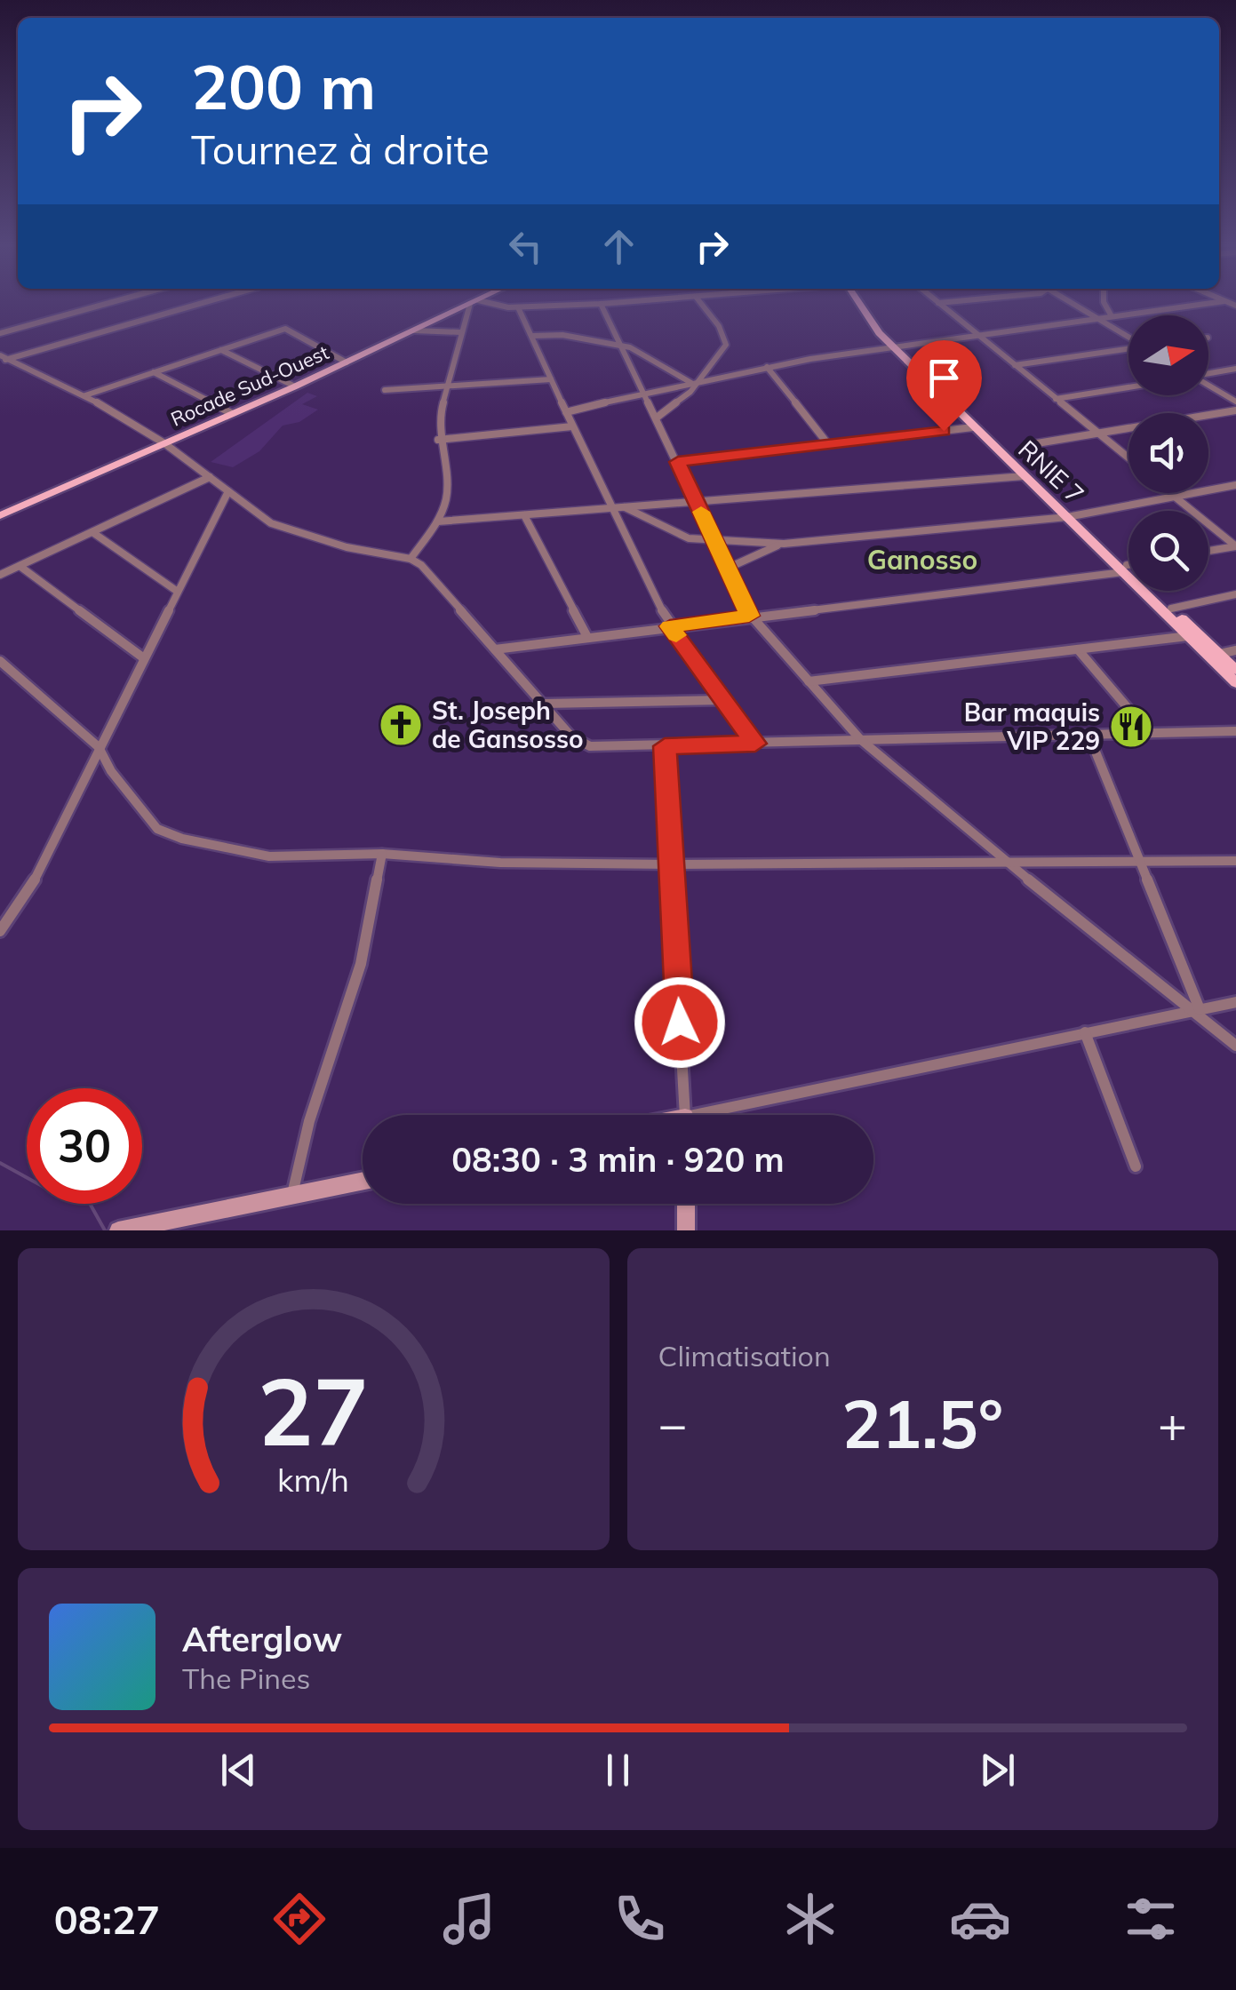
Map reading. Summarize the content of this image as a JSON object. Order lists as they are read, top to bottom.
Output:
{
  "streets": {
    "main road": ["Rocade Sud-Ouest", "RNIE 7"]
  },
  "districts": ["Ganosso"],
  "places": {
    "church": ["St. Joseph de Gansosso"],
    "restaurant": ["Bar maquis VIP 229"]
  },
  "north": "right",
  "page": {
    "turn": ["200 m", "Tournez à droite"],
    "limit": "30",
    "trip": "08:30 · 3 min · 920 m",
    "tile": "Climatisation",
    "heat": ["−", "21.5°", "+"],
    "song": ["Afterglow", "The Pines"],
    "tabs": "08:27",
    "gauge": ["27", "km/h"]
  }
}
